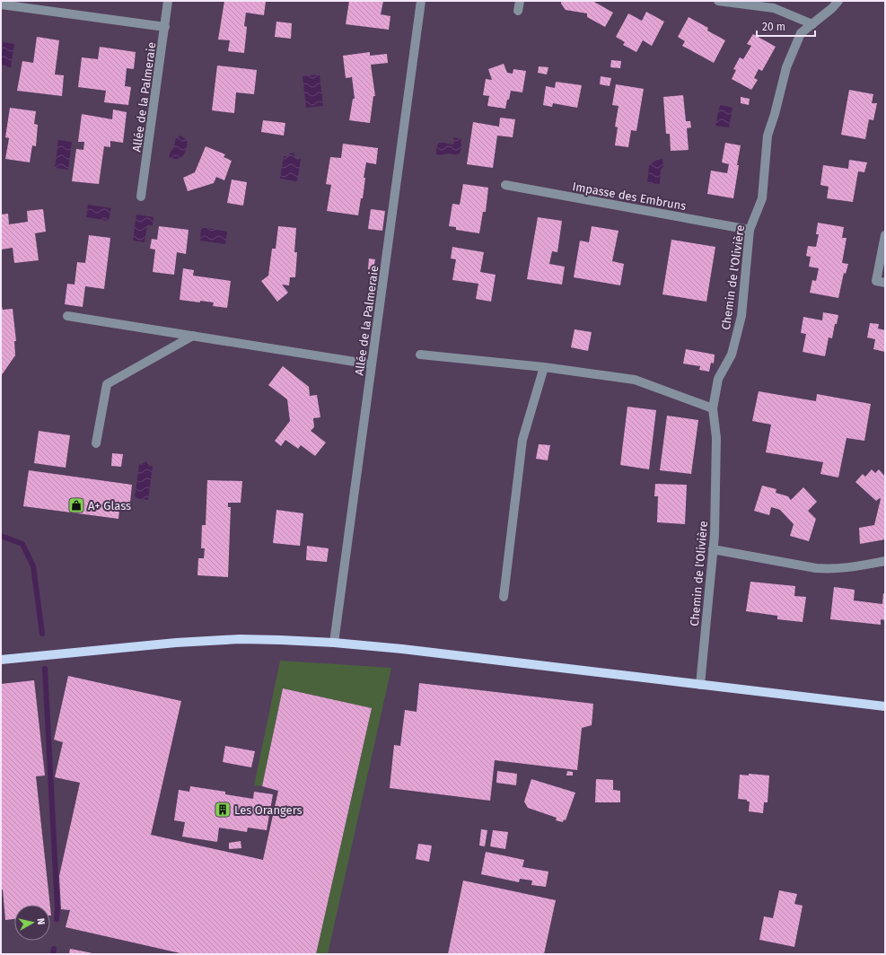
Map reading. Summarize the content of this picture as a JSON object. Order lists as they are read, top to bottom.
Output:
{
  "streets": {
    "street": ["Allée de la Palmeraie", "Impasse des Embruns", "Chemin de l'Olivière"]
  },
  "crossings": [
    ["Impasse des Embruns", "Chemin de l'Olivière"]
  ],
  "places": {
    "shop": ["A+ Glass"],
    "building": ["Les Orangers"]
  },
  "scale_bar": "20 m",
  "north": "right"
}
